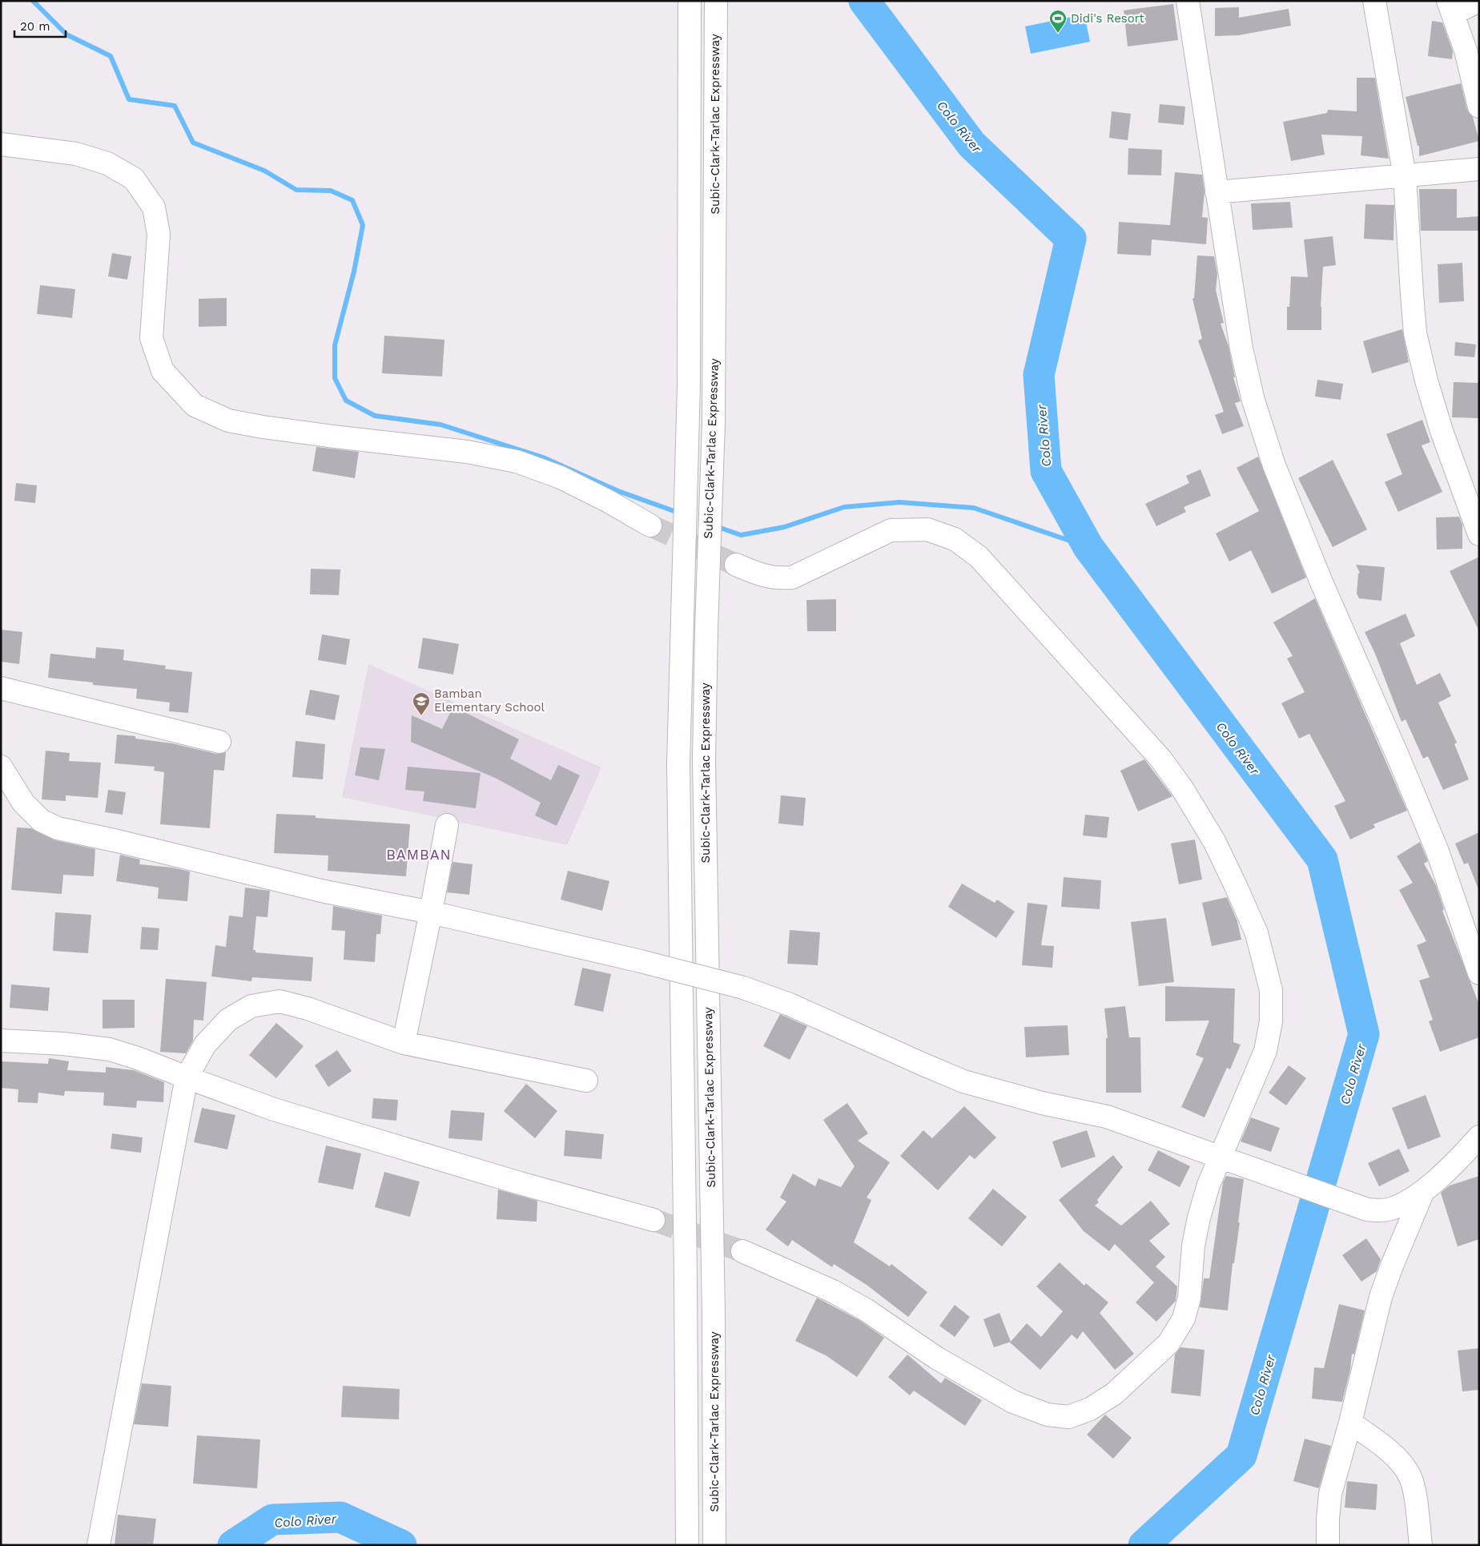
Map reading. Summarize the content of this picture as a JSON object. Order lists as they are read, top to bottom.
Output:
{
  "streets": {
    "main road": ["Subic-Clark-Tarlac Expressway"]
  },
  "districts": ["BAMBAN"],
  "water": ["Colo River"],
  "places": {
    "sports": ["Didi's Resort"],
    "school or university": ["Bamban Elementary School"]
  },
  "scale_bar": "20 m"
}
